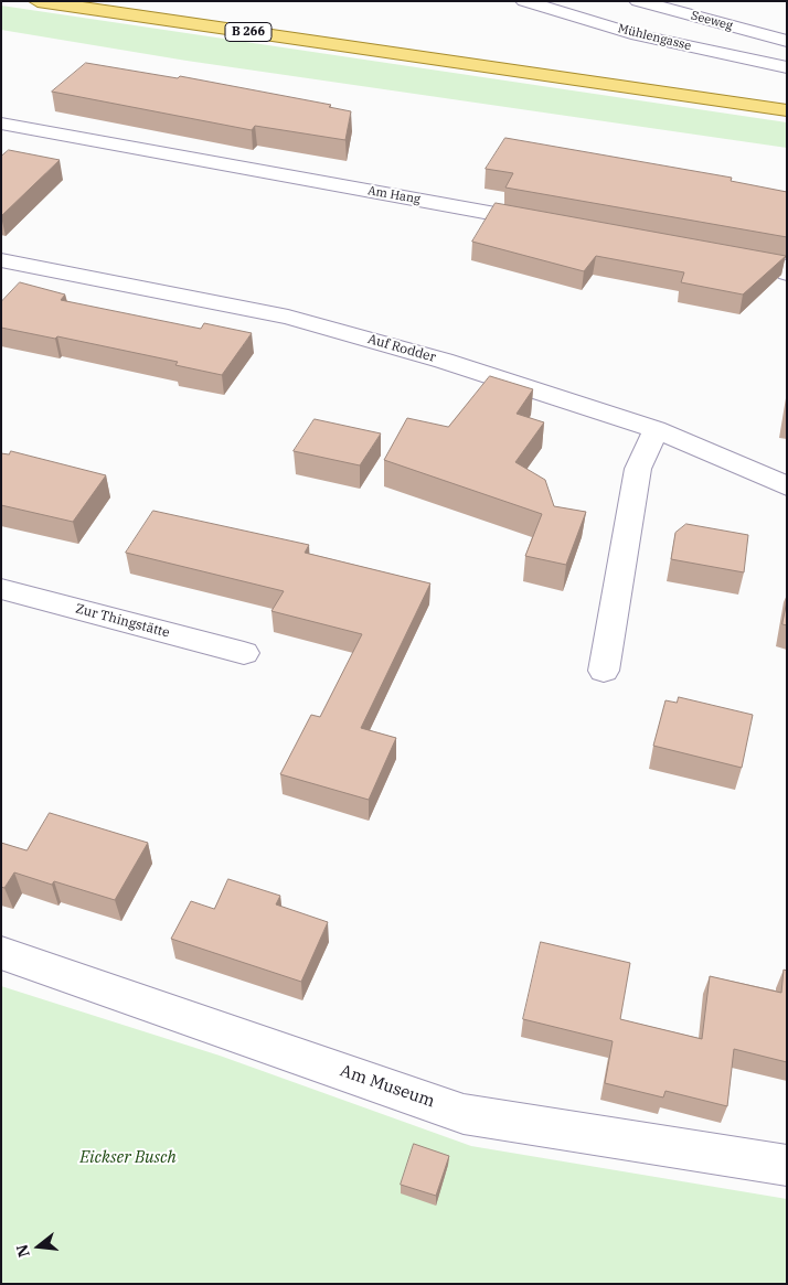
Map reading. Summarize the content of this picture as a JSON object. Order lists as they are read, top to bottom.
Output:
{
  "streets": {
    "main road": ["B 266"],
    "street": [
      "Seeweg",
      "Mühlengasse",
      "Am Hang",
      "Auf Rodder",
      "Zur Thingstätte",
      "Am Museum"
    ]
  },
  "parks": ["Eickser Busch"],
  "north": "left"
}
